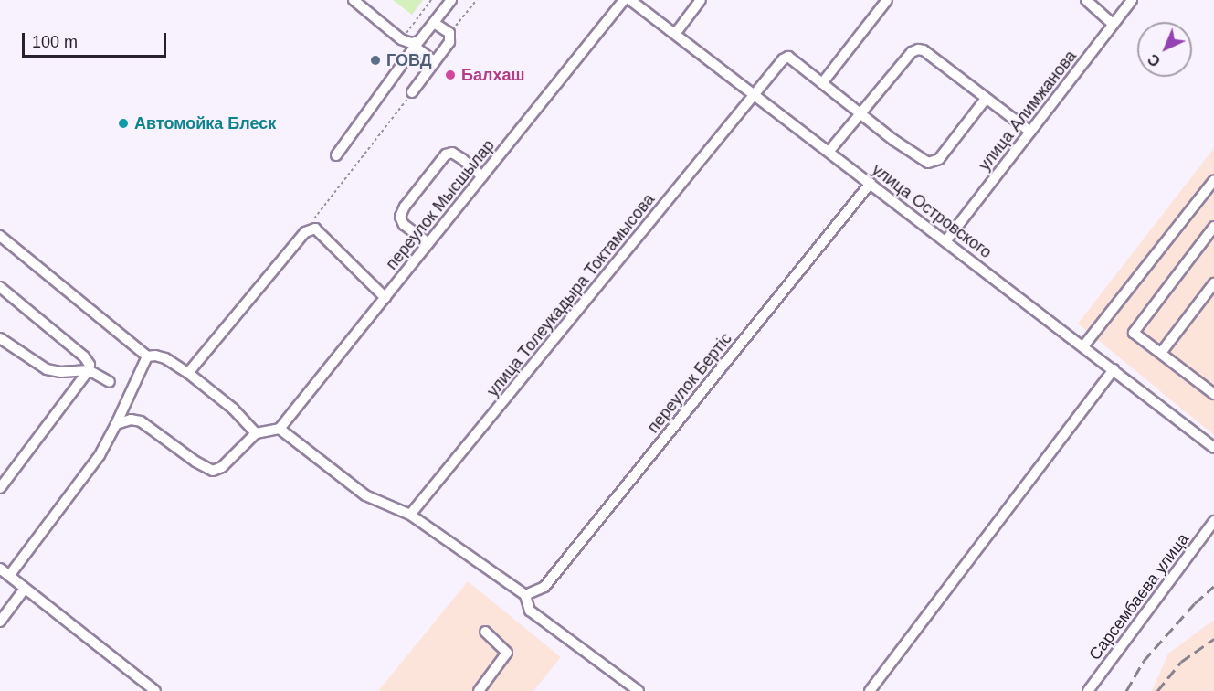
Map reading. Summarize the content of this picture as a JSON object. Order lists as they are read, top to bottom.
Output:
{
  "streets": {
    "street": [
      "улица Алимжанова",
      "переулок Мысшылар",
      "улица Островского",
      "улица Толеукадыра Токтамысова",
      "переулок Бертіс",
      "Сарсембаева улица"
    ]
  },
  "crossings": [
    ["улица Алимжанова", "улица Островского"],
    ["улица Островского", "улица Толеукадыра Токтамысова"],
    ["улица Островского", "переулок Бертіс"]
  ],
  "places": ["ГОВД", "Балхаш", "Автомойка Блеск"],
  "scale_bar": "100 m",
  "north": "bottom left"
}
